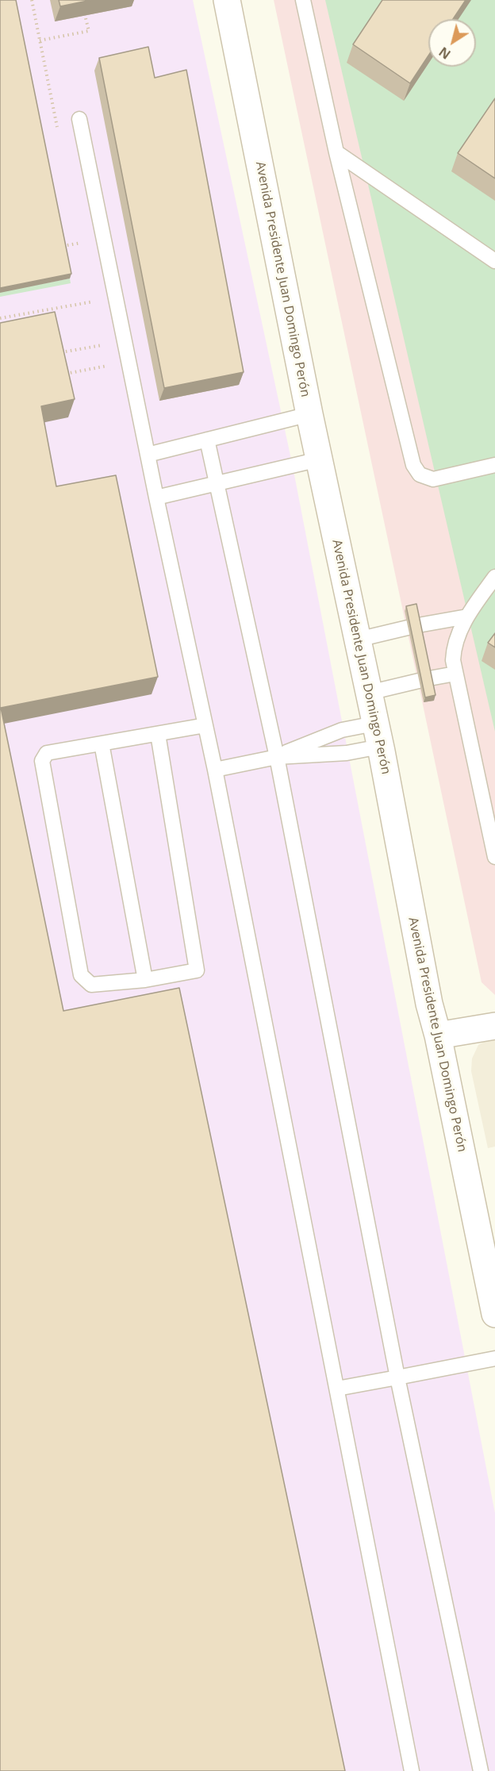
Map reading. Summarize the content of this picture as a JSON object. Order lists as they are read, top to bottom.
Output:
{
  "streets": {
    "main road": ["Avenida Presidente Juan Domingo Perón"]
  },
  "north": "bottom left"
}
